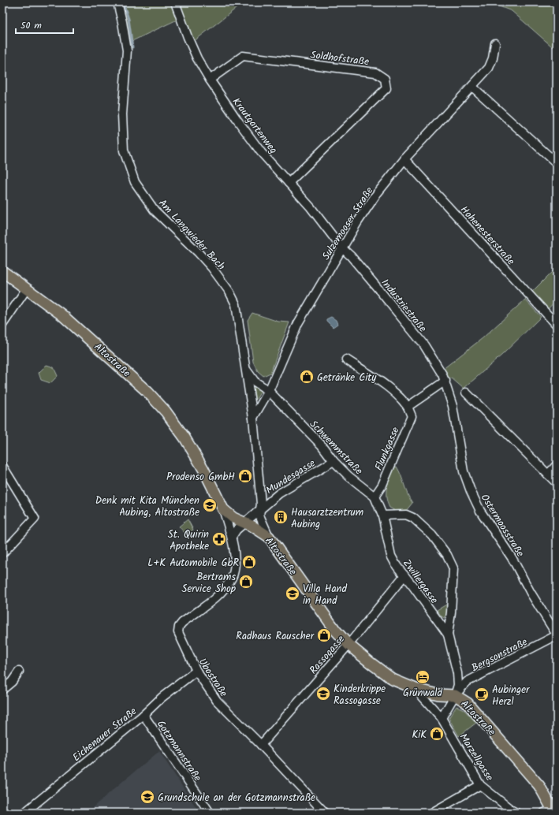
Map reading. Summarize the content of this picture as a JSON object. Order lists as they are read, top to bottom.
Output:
{
  "streets": {
    "main road": ["Altostraße"],
    "street": [
      "Soldhofstraße",
      "Krautgartenweg",
      "Sulzemooser Straße",
      "Am Langwieder Bach",
      "Hohenesterstraße",
      "Industriestraße",
      "Schwemmstraße",
      "Flunkgasse",
      "Mundesgasse",
      "Ostermoosstraße",
      "Zwillergasse",
      "Rassogasse",
      "Bergsonstraße",
      "Ubostraße",
      "Eichenauer Straße",
      "Gotzmannstraße",
      "Marzellgasse"
    ]
  },
  "crossings": [
    ["Soldhofstraße", "Krautgartenweg"],
    ["Krautgartenweg", "Sulzemooser Straße"],
    ["Krautgartenweg", "Industriestraße"],
    ["Sulzemooser Straße", "Am Langwieder Bach"],
    ["Sulzemooser Straße", "Hohenesterstraße"],
    ["Sulzemooser Straße", "Industriestraße"],
    ["Sulzemooser Straße", "Schwemmstraße"],
    ["Am Langwieder Bach", "Altostraße"],
    ["Am Langwieder Bach", "Schwemmstraße"],
    ["Am Langwieder Bach", "Mundesgasse"],
    ["Industriestraße", "Ostermoosstraße"],
    ["Altostraße", "Mundesgasse"],
    ["Altostraße", "Rassogasse"],
    ["Altostraße", "Bergsonstraße"],
    ["Altostraße", "Ubostraße"],
    ["Altostraße", "Marzellgasse"],
    ["Schwemmstraße", "Flunkgasse"],
    ["Schwemmstraße", "Mundesgasse"],
    ["Schwemmstraße", "Zwillergasse"],
    ["Ostermoosstraße", "Bergsonstraße"],
    ["Zwillergasse", "Rassogasse"],
    ["Rassogasse", "Ubostraße"],
    ["Ubostraße", "Eichenauer Straße"],
    ["Eichenauer Straße", "Gotzmannstraße"]
  ],
  "places": {
    "shop": [
      "Getränke City",
      "Prodenso GmbH",
      "L+K Automobile GbR",
      "Bertrams Service Shop",
      "Radhaus Rauscher",
      "KiK"
    ],
    "school or university": [
      "Denk mit Kita München Aubing, Altostraße",
      "Villa Hand in Hand",
      "Kinderkrippe Rassogasse",
      "Grundschule an der Gotzmannstraße"
    ],
    "building": ["Hausarztzentrum Aubing"],
    "pharmacy": ["St. Quirin Apotheke"],
    "hotel": ["Grünwald"],
    "cafe": ["Aubinger Herzl"]
  },
  "scale_bar": "50 m"
}
